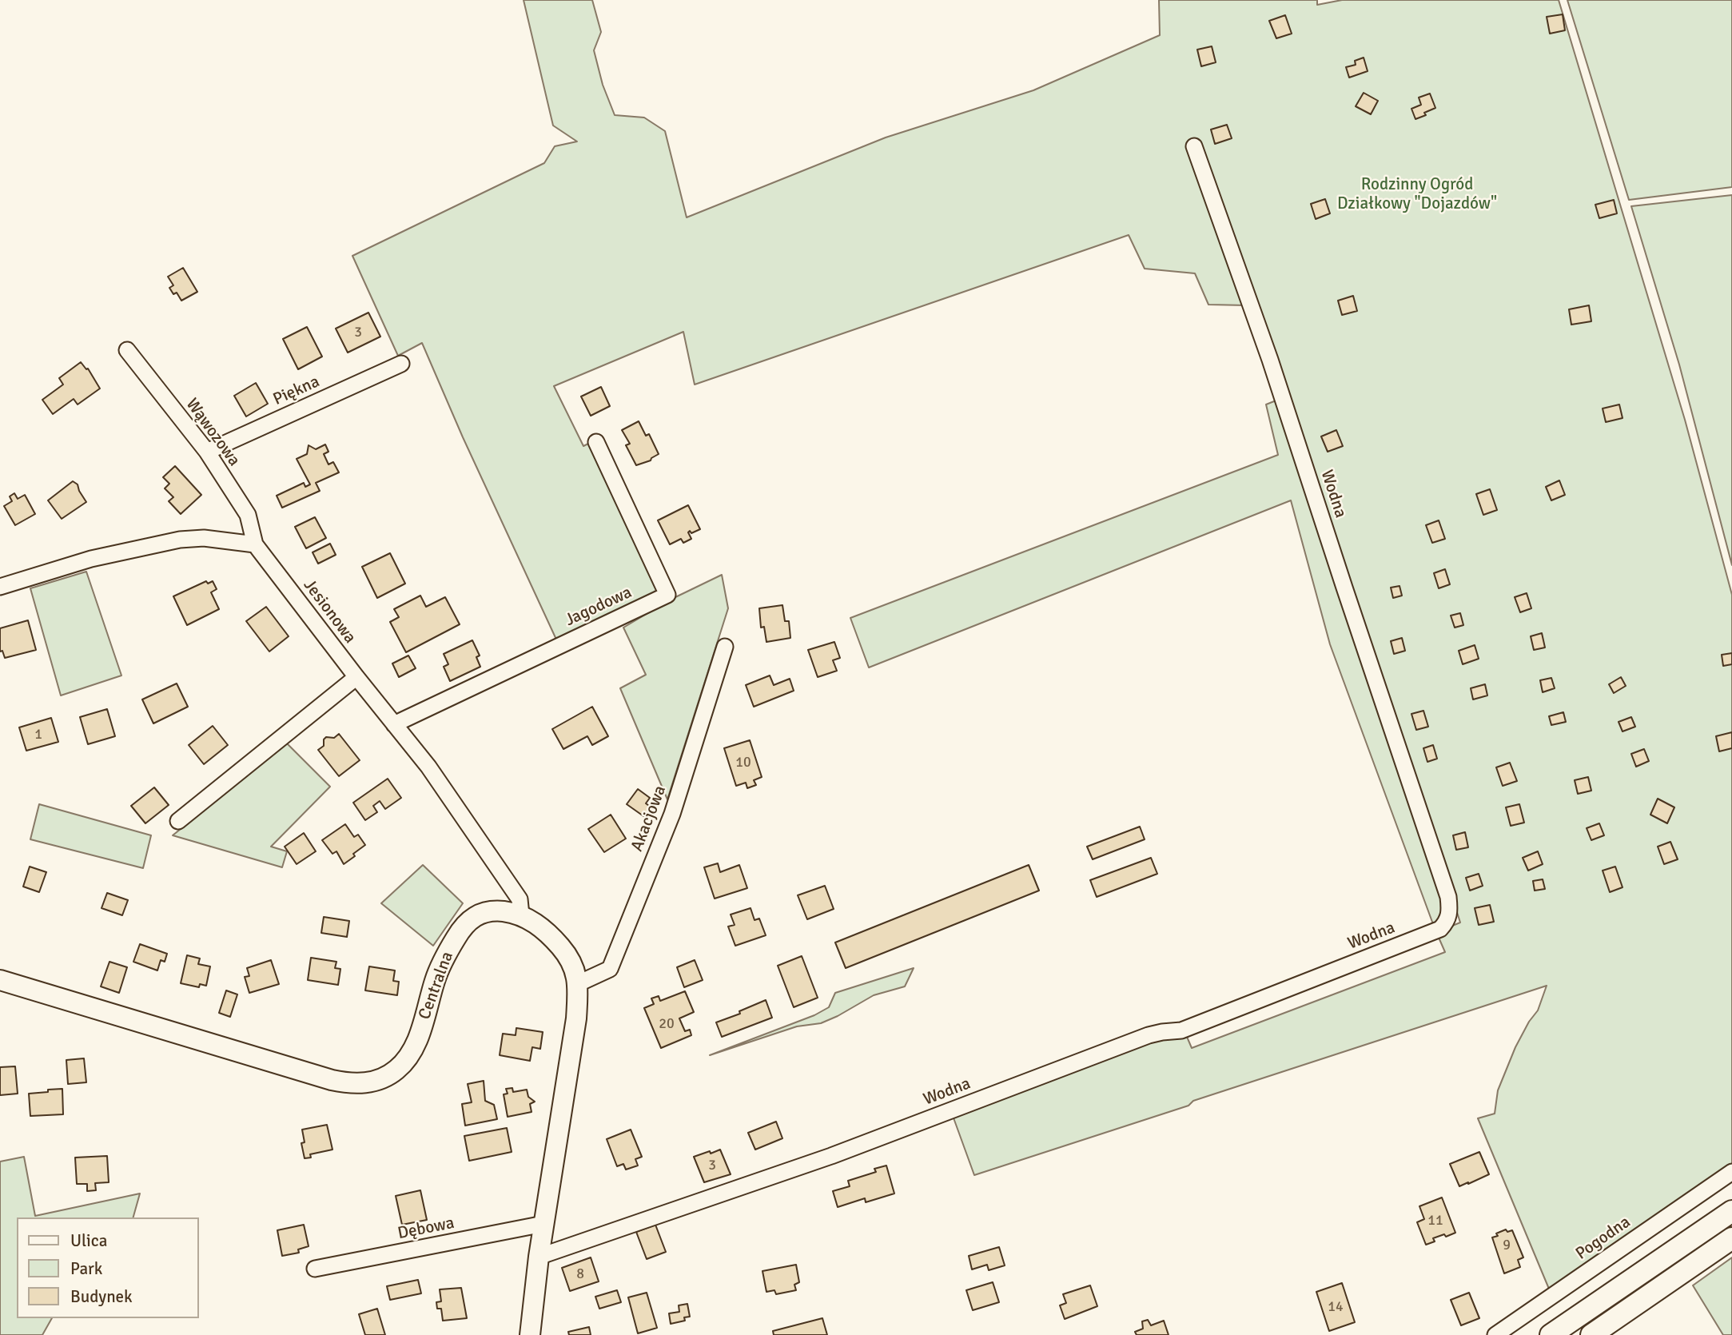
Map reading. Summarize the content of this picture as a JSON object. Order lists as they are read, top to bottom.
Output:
{
  "streets": {
    "street": [
      "Piękna",
      "Wąwozowa",
      "Wodna",
      "Jagodowa",
      "Jesionowa",
      "Akacjowa",
      "Centralna",
      "Dębowa",
      "Pogodna"
    ]
  },
  "crossings": [
    ["Piękna", "Wąwozowa"],
    ["Wąwozowa", "Jesionowa"],
    ["Wodna", "Centralna"],
    ["Jagodowa", "Jesionowa"],
    ["Jesionowa", "Centralna"],
    ["Akacjowa", "Centralna"],
    ["Centralna", "Dębowa"]
  ],
  "parks": ["Rodzinny Ogród Działkowy \"Dojazdów\""],
  "house_numbers": [
    "3",
    "1",
    "10",
    "20",
    "3",
    "11",
    "9",
    "8",
    "14"
  ],
  "legend": ["Ulica", "Park", "Budynek"]
}
